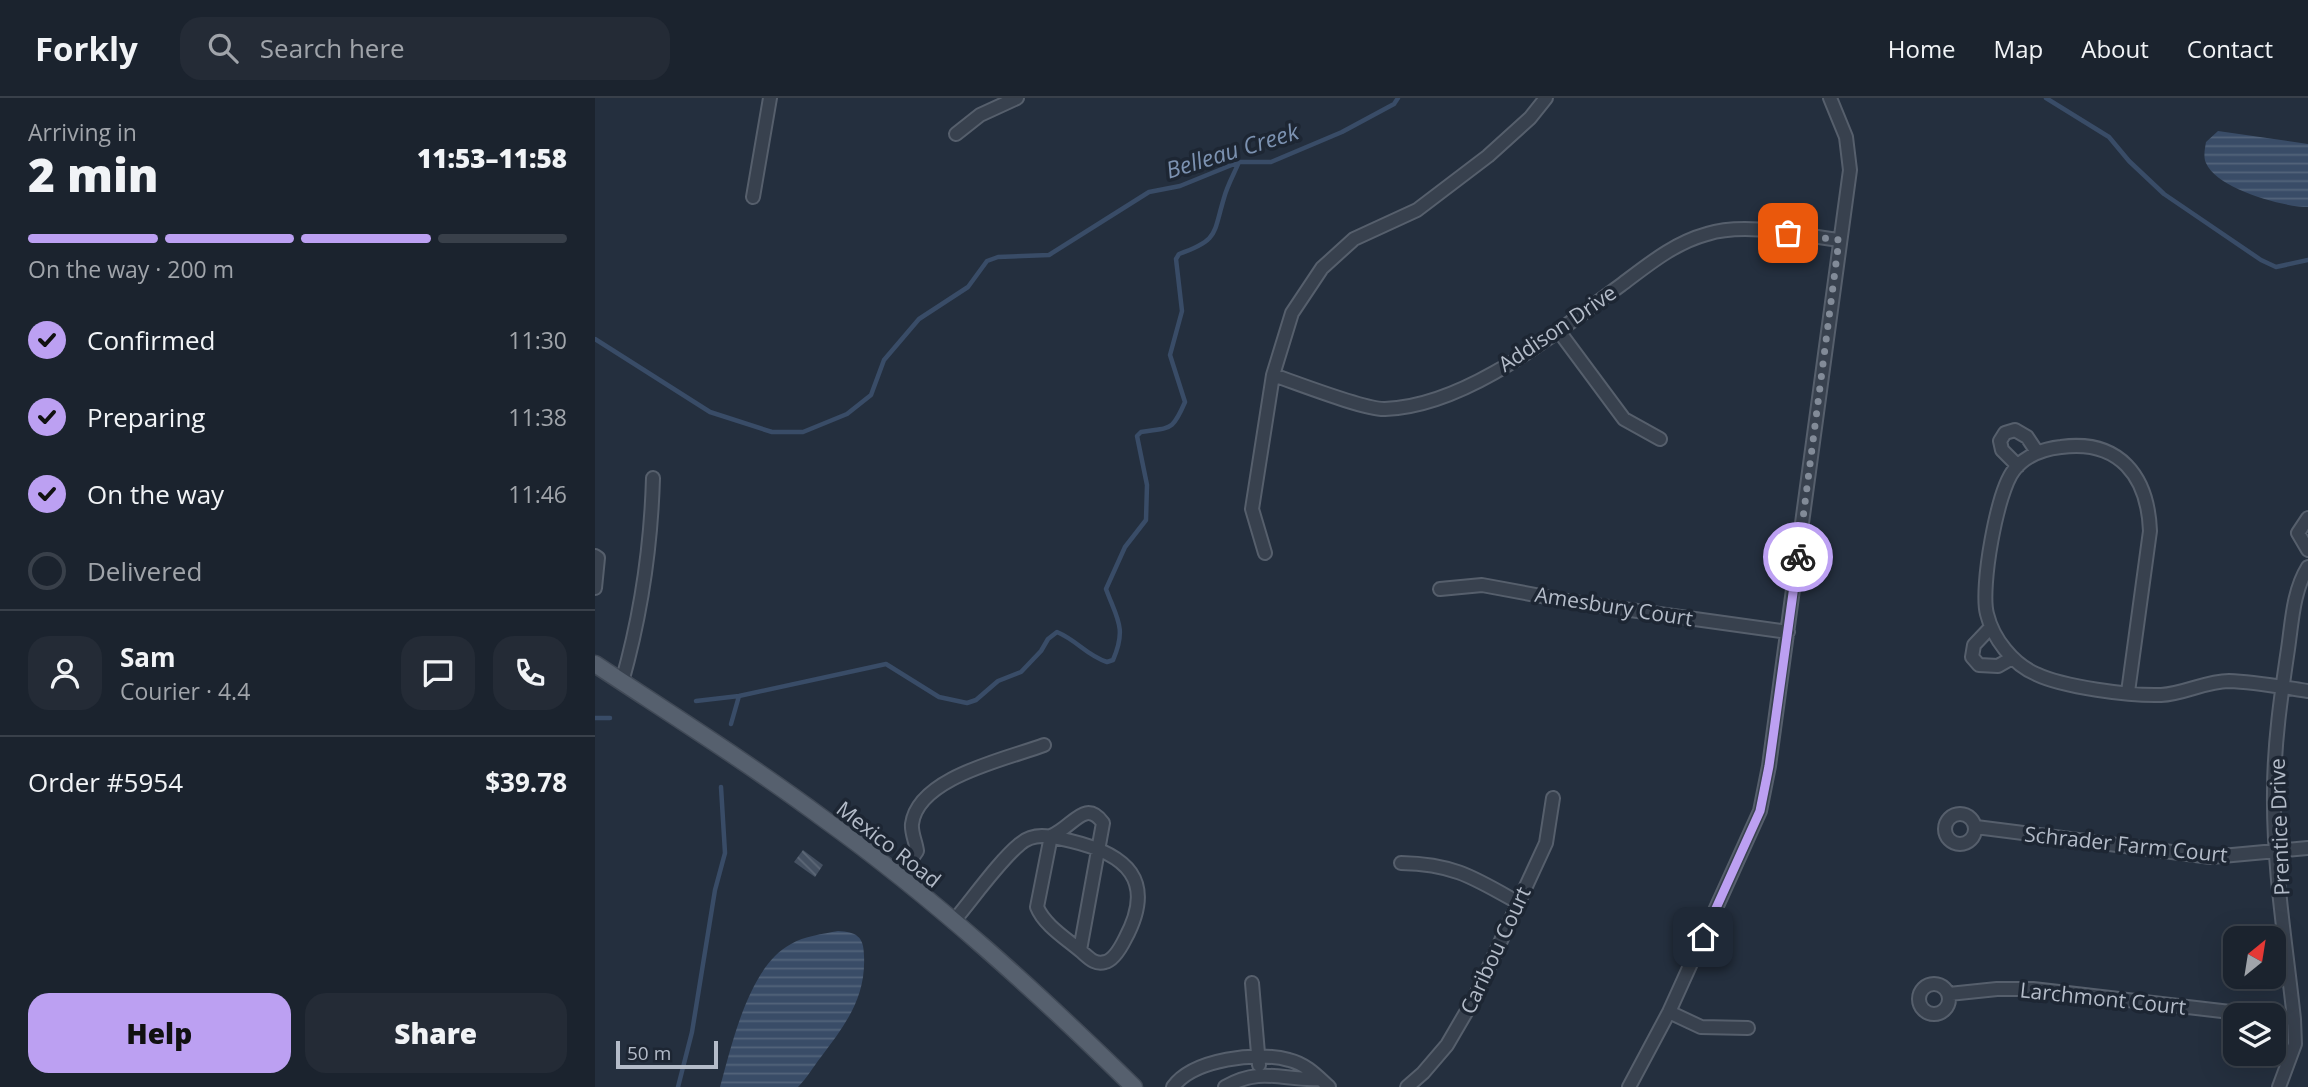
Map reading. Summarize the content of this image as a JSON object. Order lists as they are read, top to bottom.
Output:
{
  "streets": {
    "main road": ["Mexico Road"],
    "street": [
      "Addison Drive",
      "Amesbury Court",
      "Prentice Drive",
      "Schrader Farm Court",
      "Caribou Court",
      "Larchmont Court"
    ]
  },
  "crossings": [
    ["Prentice Drive", "Schrader Farm Court"]
  ],
  "water": ["Belleau Creek"],
  "scale_bar": "50 m",
  "north": "top right",
  "page": {
    "header": "Forkly",
    "search": "Search here",
    "nav": [
      "Home",
      "Map",
      "About",
      "Contact"
    ],
    "heading": ["2 min", "Arriving in", "11:53–11:58"],
    "panel": [
      "Sam",
      "Courier · 4.4",
      "Order #5954",
      "$39.78"
    ],
    "bar": "On the way · 200 m",
    "list": [
      ["Confirmed", "11:30"],
      ["Preparing", "11:38"],
      ["On the way", "11:46"],
      "Delivered"
    ],
    "buttons": ["Help", "Share"],
    "scale": "50 m"
  }
}
